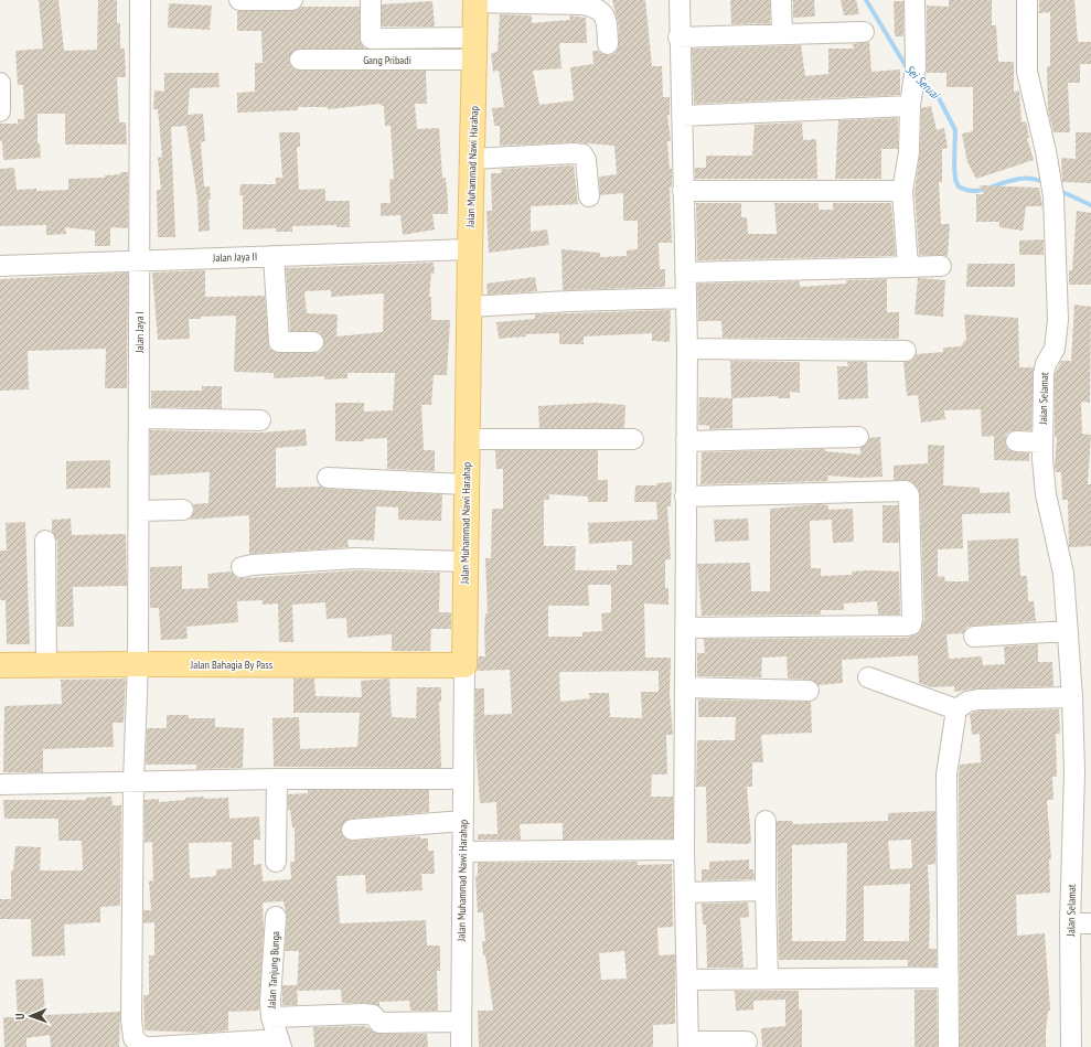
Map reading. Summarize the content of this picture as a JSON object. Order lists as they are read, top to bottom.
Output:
{
  "streets": {
    "main road": ["Jalan Muhammad Nawi Harahap", "Jalan Bahagia By Pass"],
    "street": [
      "Gang Pribadi",
      "Jalan Jaya II",
      "Jalan Jaya I",
      "Jalan Selamat",
      "Jalan Tanjung Bunga"
    ]
  },
  "crossings": [
    ["Gang Pribadi", "Jalan Muhammad Nawi Harahap"],
    ["Jalan Muhammad Nawi Harahap", "Jalan Jaya II"],
    ["Jalan Muhammad Nawi Harahap", "Jalan Bahagia By Pass"],
    ["Jalan Jaya II", "Jalan Jaya I"],
    ["Jalan Jaya I", "Jalan Bahagia By Pass"]
  ],
  "water": ["Sei Seruai"],
  "north": "left"
}
